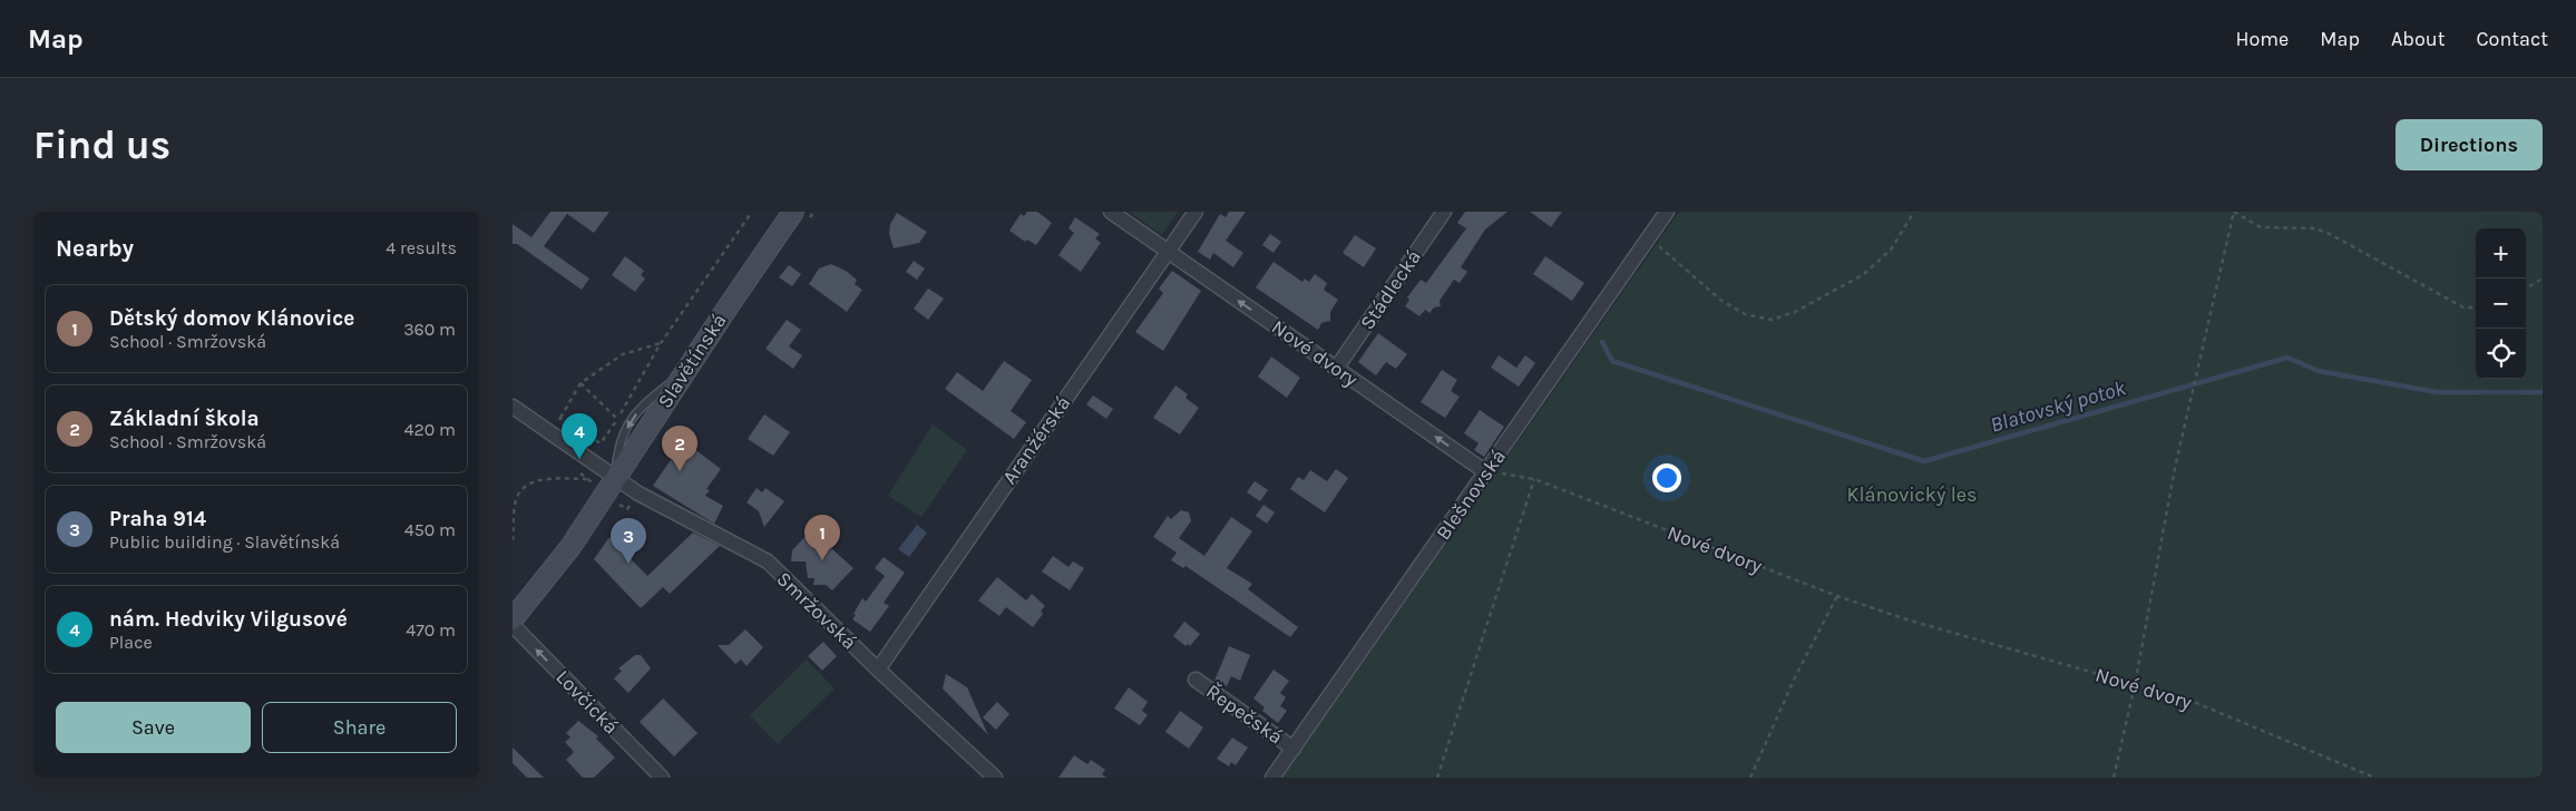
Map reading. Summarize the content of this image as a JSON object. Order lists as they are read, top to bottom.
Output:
{
  "streets": {
    "street": [
      "Stádlecká",
      "Nové dvory",
      "Slavětínská",
      "Aranžérská",
      "Blešnovská",
      "Smržovská",
      "Lovčická",
      "Řepečská"
    ]
  },
  "crossings": [
    ["Stádlecká", "Nové dvory"],
    ["Nové dvory", "Aranžérská"],
    ["Nové dvory", "Blešnovská"],
    ["Slavětínská", "Smržovská"],
    ["Aranžérská", "Smržovská"],
    ["Blešnovská", "Řepečská"]
  ],
  "one_way": ["Lovčická"],
  "water": ["Blatovský potok"],
  "parks": ["Klánovický les"],
  "page": {
    "header": "Map",
    "nav": [
      "Home",
      "Map",
      "About",
      "Contact"
    ],
    "buttons": [
      "Directions",
      ["Save", "Share"]
    ],
    "title": "Find us",
    "heading": ["Nearby", "4 results"],
    "map_buttons": ["+", "−"],
    "list": [
      {
        "mark": "1",
        "name": "Dětský domov Klánovice",
        "note": "School · Smržovská",
        "value": "360 m"
      },
      {
        "mark": "2",
        "name": "Základní škola",
        "note": "School · Smržovská",
        "value": "420 m"
      },
      {
        "mark": "3",
        "name": "Praha 914",
        "note": "Public building · Slavětínská",
        "value": "450 m"
      },
      {
        "mark": "4",
        "name": "nám. Hedviky Vilgusové",
        "note": "Place",
        "value": "470 m"
      }
    ],
    "pins": [
      "4",
      "2",
      "1",
      "3"
    ]
  }
}
